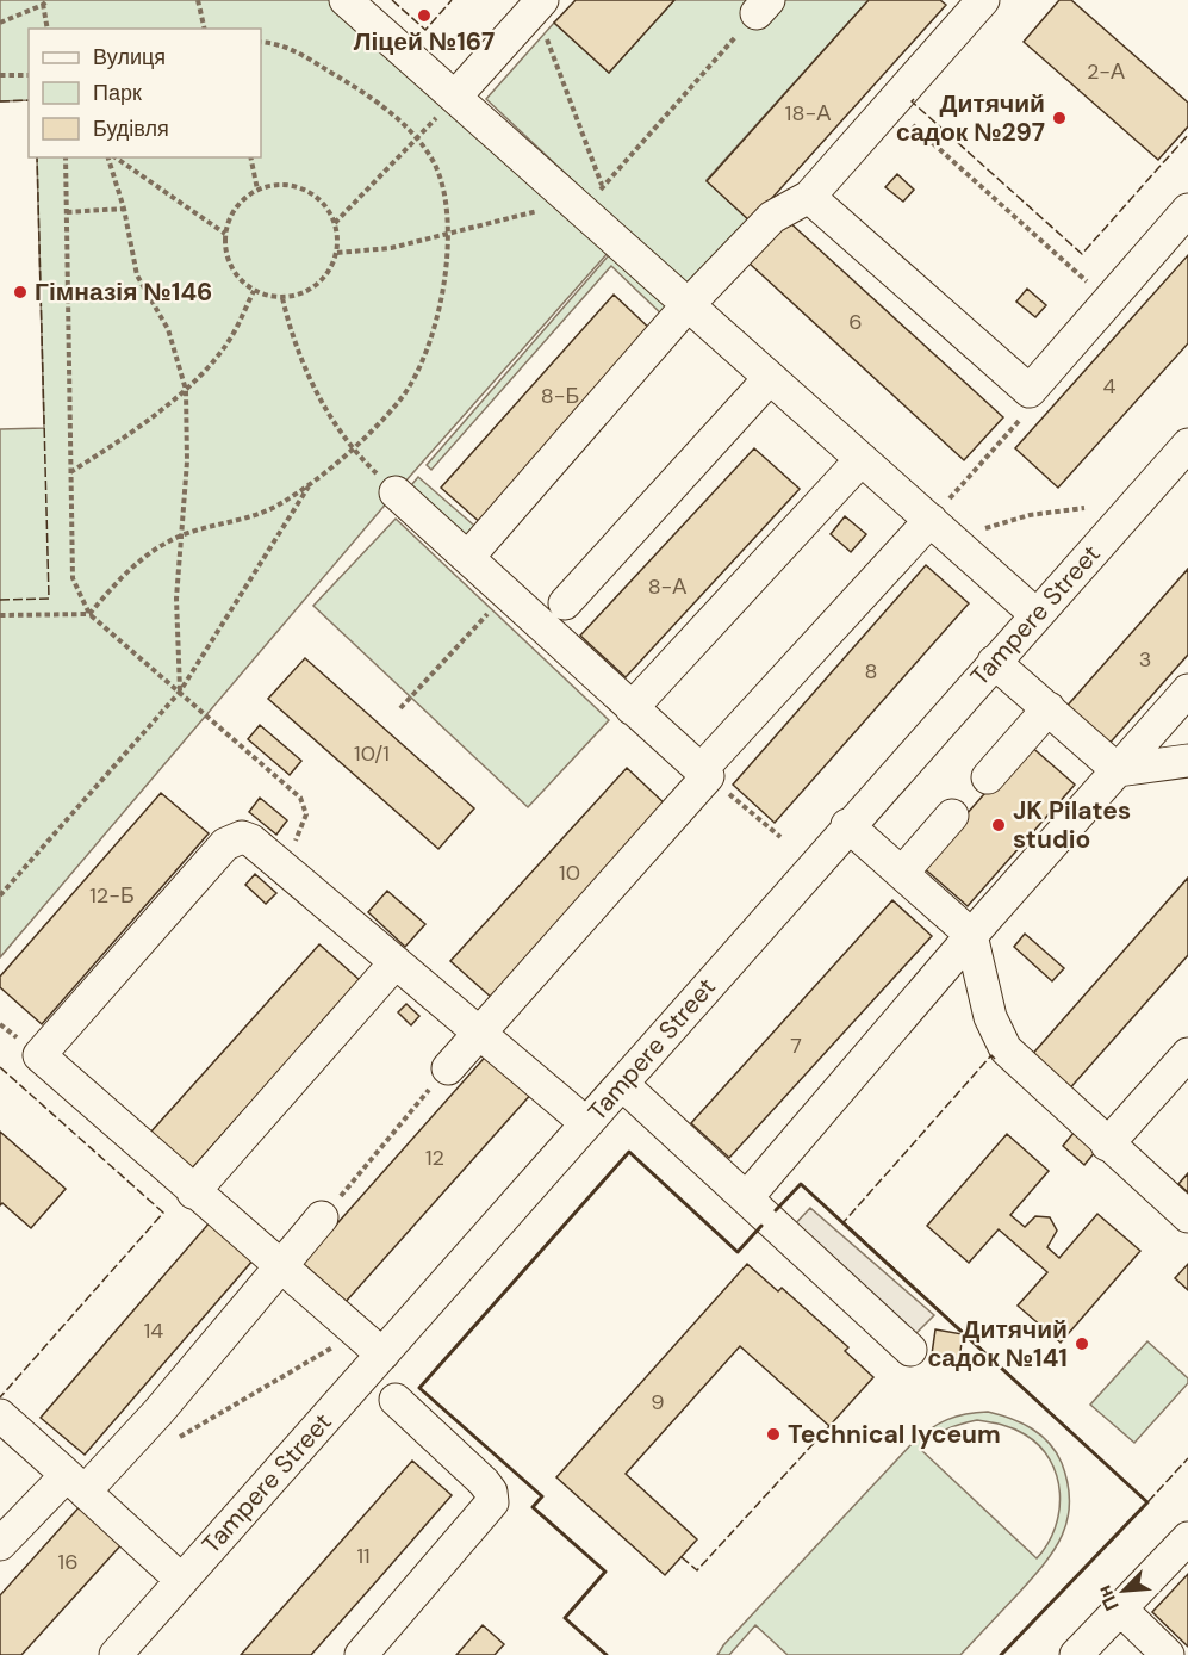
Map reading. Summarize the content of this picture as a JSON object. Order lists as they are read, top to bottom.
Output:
{
  "streets": {
    "street": ["Tampere Street"]
  },
  "places": [
    "Ліцей №167",
    "Дитячий садок №297",
    "Гімназія №146",
    "JK Pilates studio",
    "Дитячий садок №141",
    "Technical lyceum"
  ],
  "house_numbers": [
    "2-А",
    "18-А",
    "6",
    "4",
    "8-Б",
    "8-А",
    "3",
    "8",
    "10/1",
    "10",
    "12-Б",
    "7",
    "12",
    "14",
    "9",
    "11",
    "16"
  ],
  "legend": ["Вулиця", "Парк", "Будівля"],
  "north": "bottom left"
}
